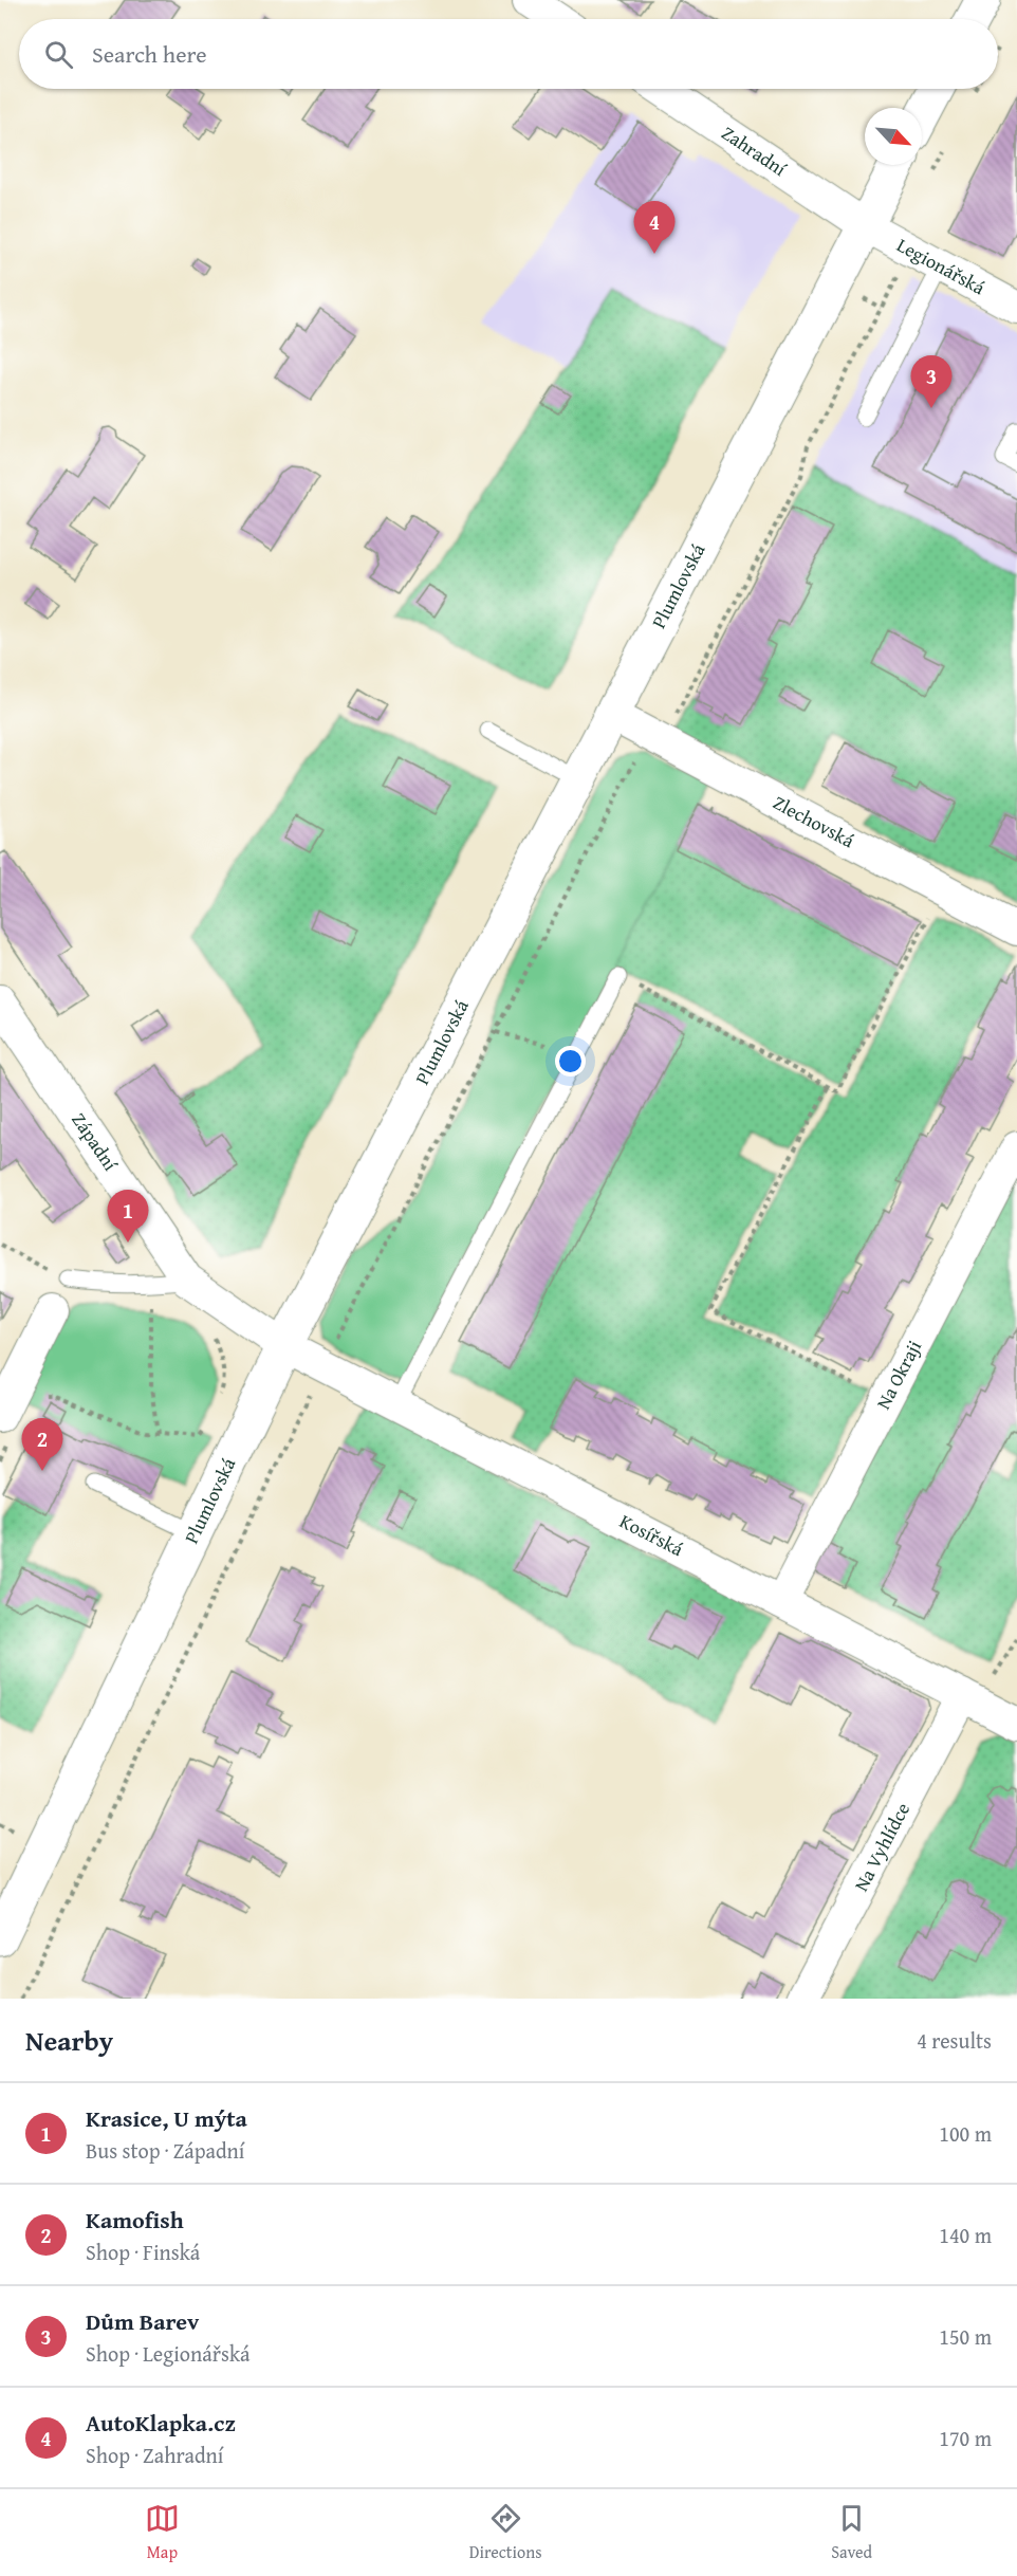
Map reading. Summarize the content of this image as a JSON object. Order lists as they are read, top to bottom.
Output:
{
  "streets": {
    "main road": ["Plumlovská"],
    "street": [
      "Zahradní",
      "Legionářská",
      "Zlechovská",
      "Západní",
      "Na Okraji",
      "Kosířská",
      "Na Vyhlídce"
    ]
  },
  "crossings": [
    ["Zahradní", "Legionářská"],
    ["Zahradní", "Plumlovská"],
    ["Legionářská", "Plumlovská"],
    ["Plumlovská", "Zlechovská"],
    ["Plumlovská", "Západní"],
    ["Plumlovská", "Kosířská"],
    ["Západní", "Kosířská"],
    ["Na Okraji", "Kosířská"],
    ["Kosířská", "Na Vyhlídce"]
  ],
  "north": "bottom right",
  "page": {
    "search": "Search here",
    "pins": [
      "4",
      "3",
      "1",
      "2"
    ],
    "heading": ["Nearby", "4 results"],
    "list": [
      {
        "mark": "1",
        "name": "Krasice, U mýta",
        "note": "Bus stop · Západní",
        "value": "100 m"
      },
      {
        "mark": "2",
        "name": "Kamofish",
        "note": "Shop · Finská",
        "value": "140 m"
      },
      {
        "mark": "3",
        "name": "Dům Barev",
        "note": "Shop · Legionářská",
        "value": "150 m"
      },
      {
        "mark": "4",
        "name": "AutoKlapka.cz",
        "note": "Shop · Zahradní",
        "value": "170 m"
      }
    ],
    "nav": ["Map", "Directions", "Saved"]
  }
}
